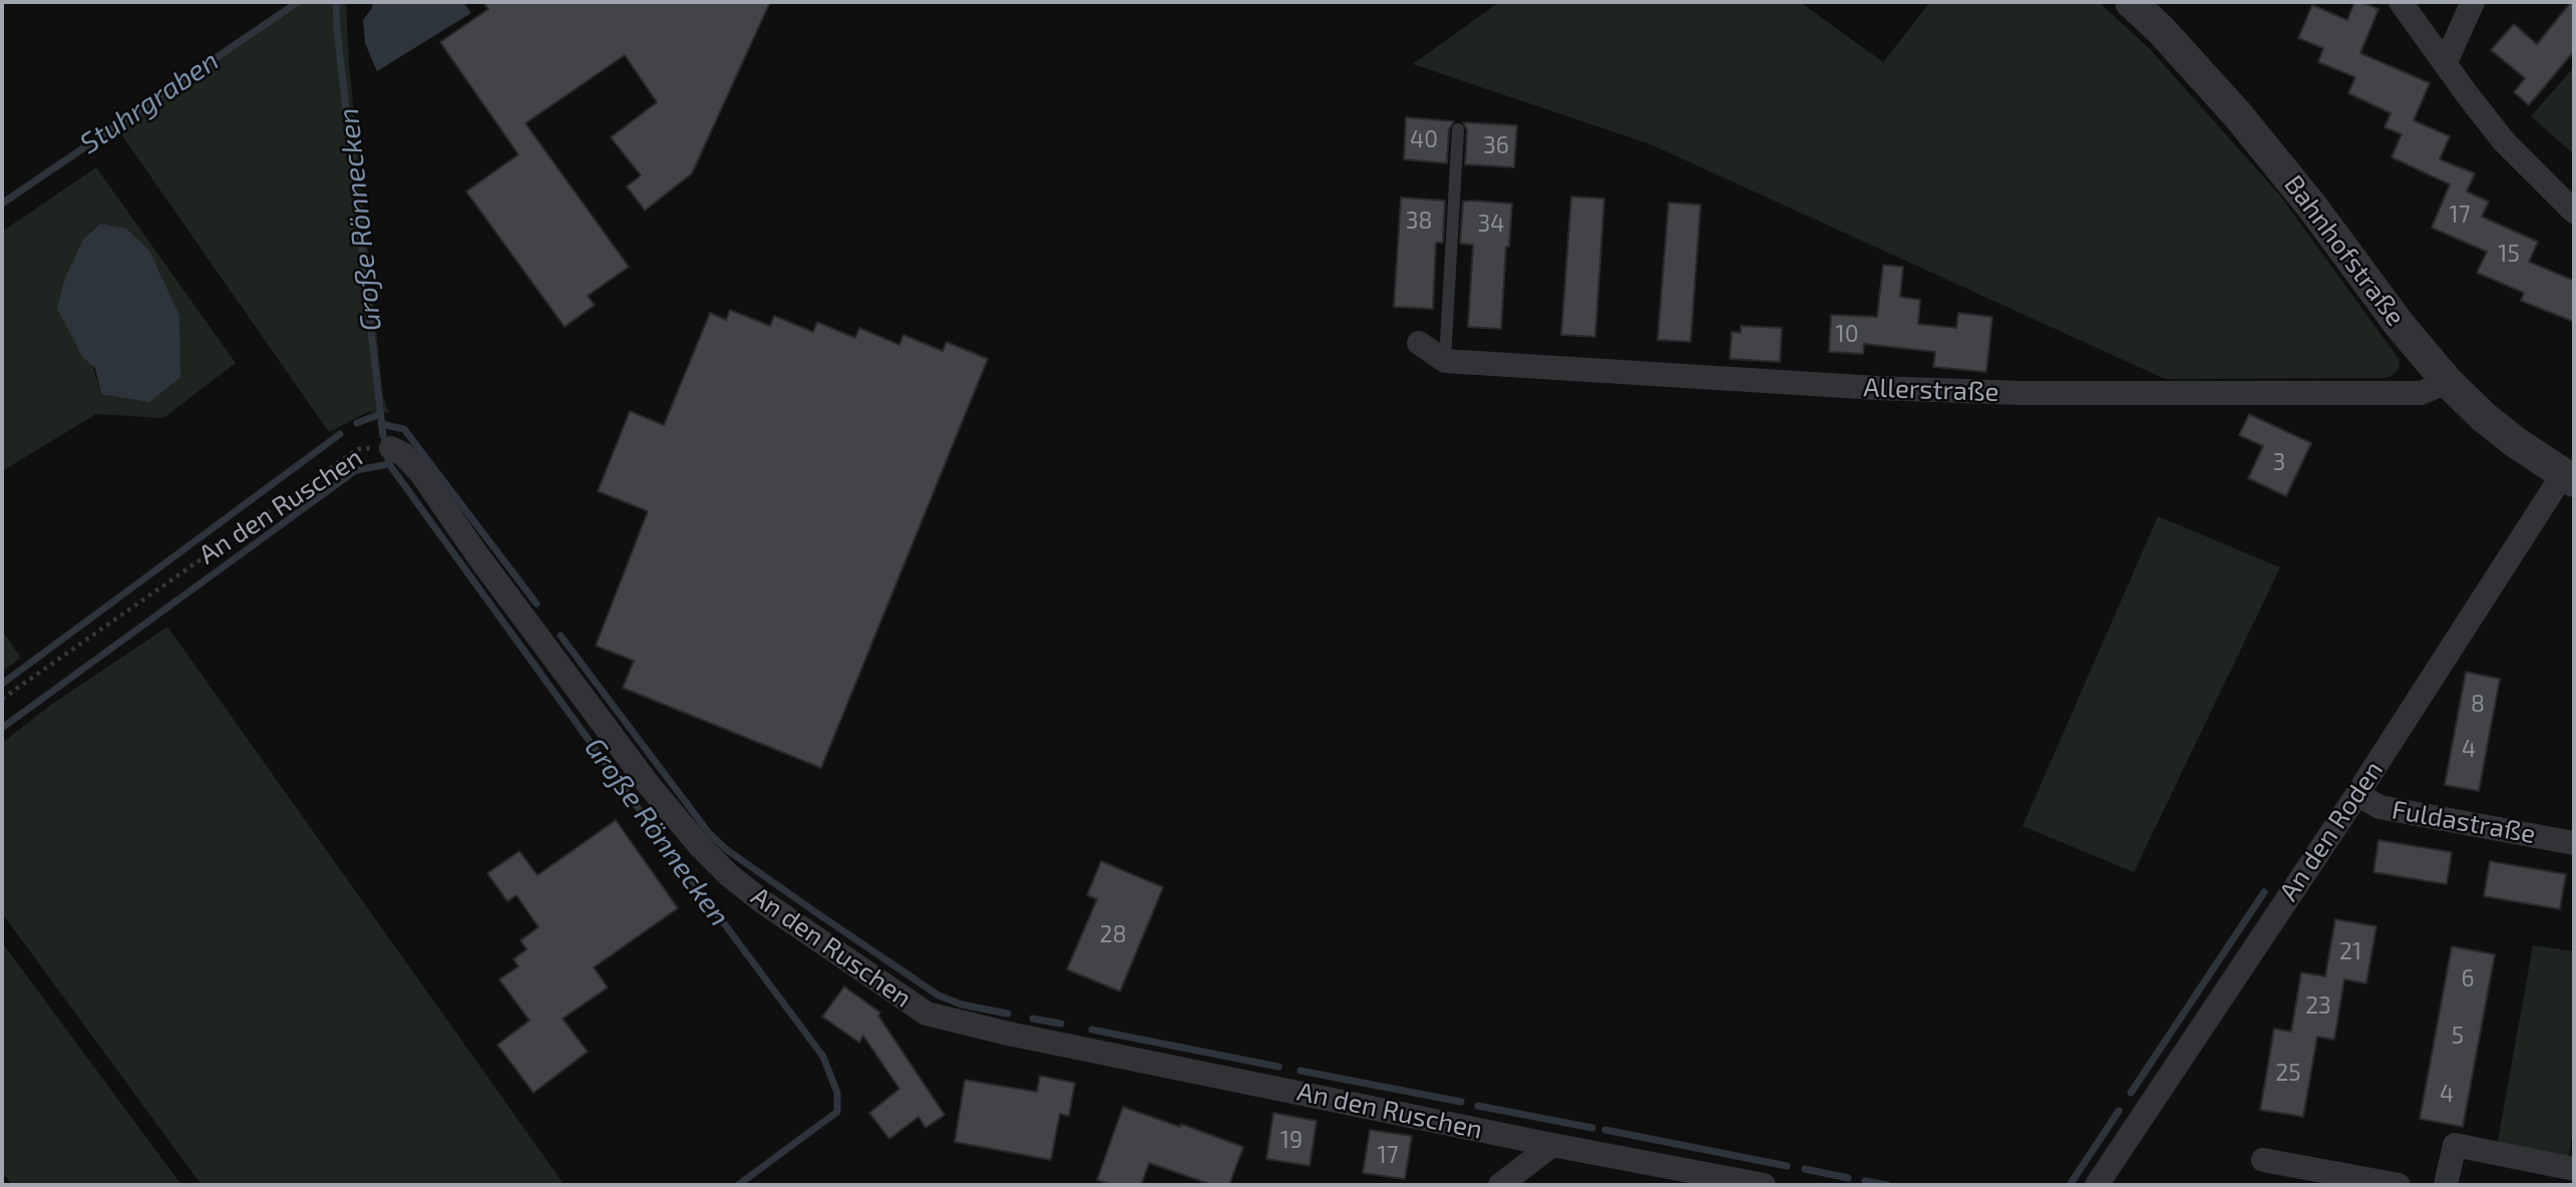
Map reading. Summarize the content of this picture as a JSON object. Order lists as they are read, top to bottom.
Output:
{
  "streets": {
    "street": [
      "Bahnhofstraße",
      "Allerstraße",
      "An den Ruschen",
      "Fuldastraße",
      "An den Roden"
    ]
  },
  "crossings": [
    ["Bahnhofstraße", "Allerstraße"],
    ["Bahnhofstraße", "An den Roden"],
    ["Fuldastraße", "An den Roden"]
  ],
  "water": ["Stuhrgraben", "Große Rönnecken"],
  "house_numbers": [
    "40",
    "36",
    "17",
    "38",
    "34",
    "15",
    "10",
    "3",
    "8",
    "4",
    "28",
    "21",
    "6",
    "23",
    "5",
    "25",
    "4",
    "19",
    "17"
  ]
}
